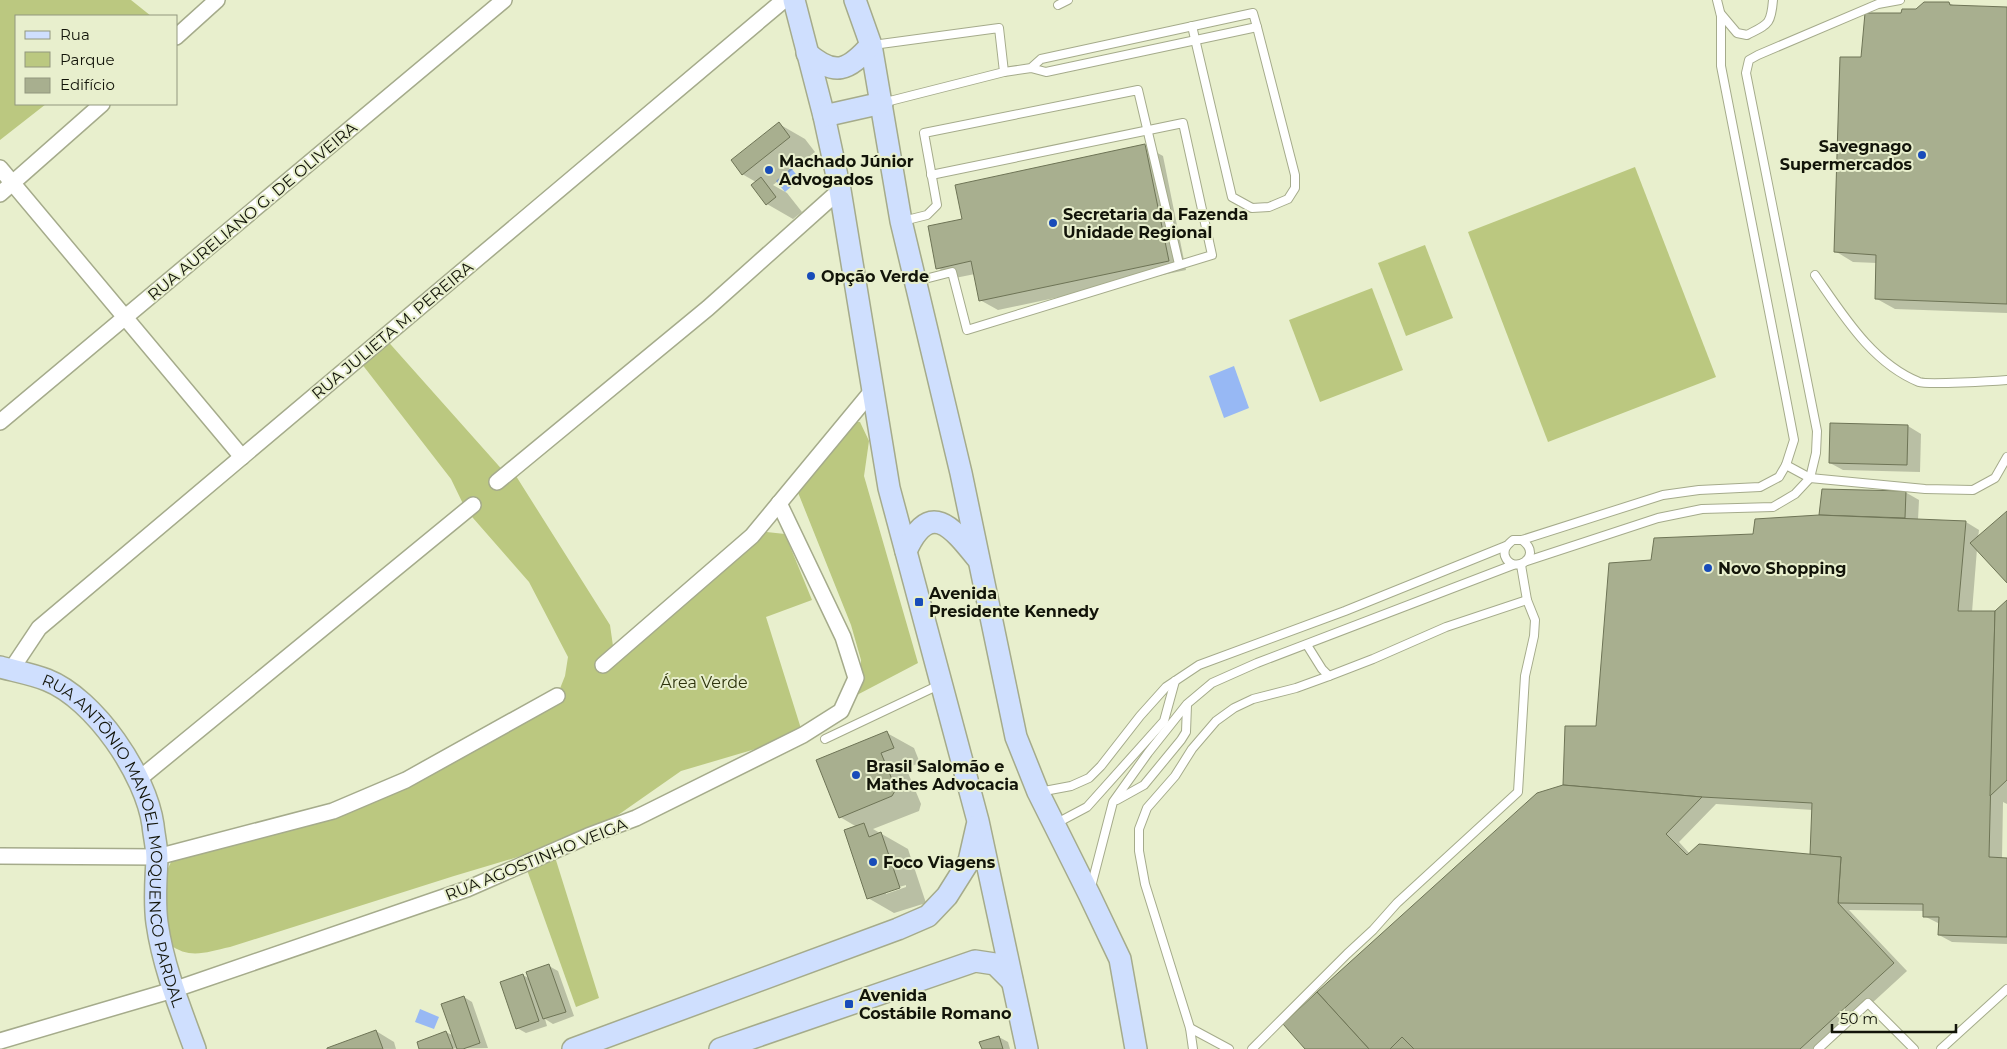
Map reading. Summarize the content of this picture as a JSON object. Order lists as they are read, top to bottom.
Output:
{
  "streets": {
    "main road": ["RUA ANTÔNIO MANOEL MOQUENCO PARDAL"],
    "street": ["RUA AURELIANO G. DE OLIVEIRA", "RUA JULIETA M. PEREIRA", "RUA AGOSTINHO VEIGA"]
  },
  "crossings": [
    ["RUA JULIETA M. PEREIRA", "RUA ANTÔNIO MANOEL MOQUENCO PARDAL"],
    ["RUA ANTÔNIO MANOEL MOQUENCO PARDAL", "RUA AGOSTINHO VEIGA"]
  ],
  "parks": ["Área Verde"],
  "places": {
    "other": [
      "Savegnago Supermercados",
      "Machado Júnior Advogados",
      "Secretaria da Fazenda Unidade Regional",
      "Opção Verde",
      "Novo Shopping",
      "Brasil Salomão e Mathes Advocacia",
      "Foco Viagens"
    ],
    "transit": ["Avenida Presidente Kennedy", "Avenida Costábile Romano"]
  },
  "legend": ["Rua", "Parque", "Edifício"],
  "scale_bar": "50 m"
}
